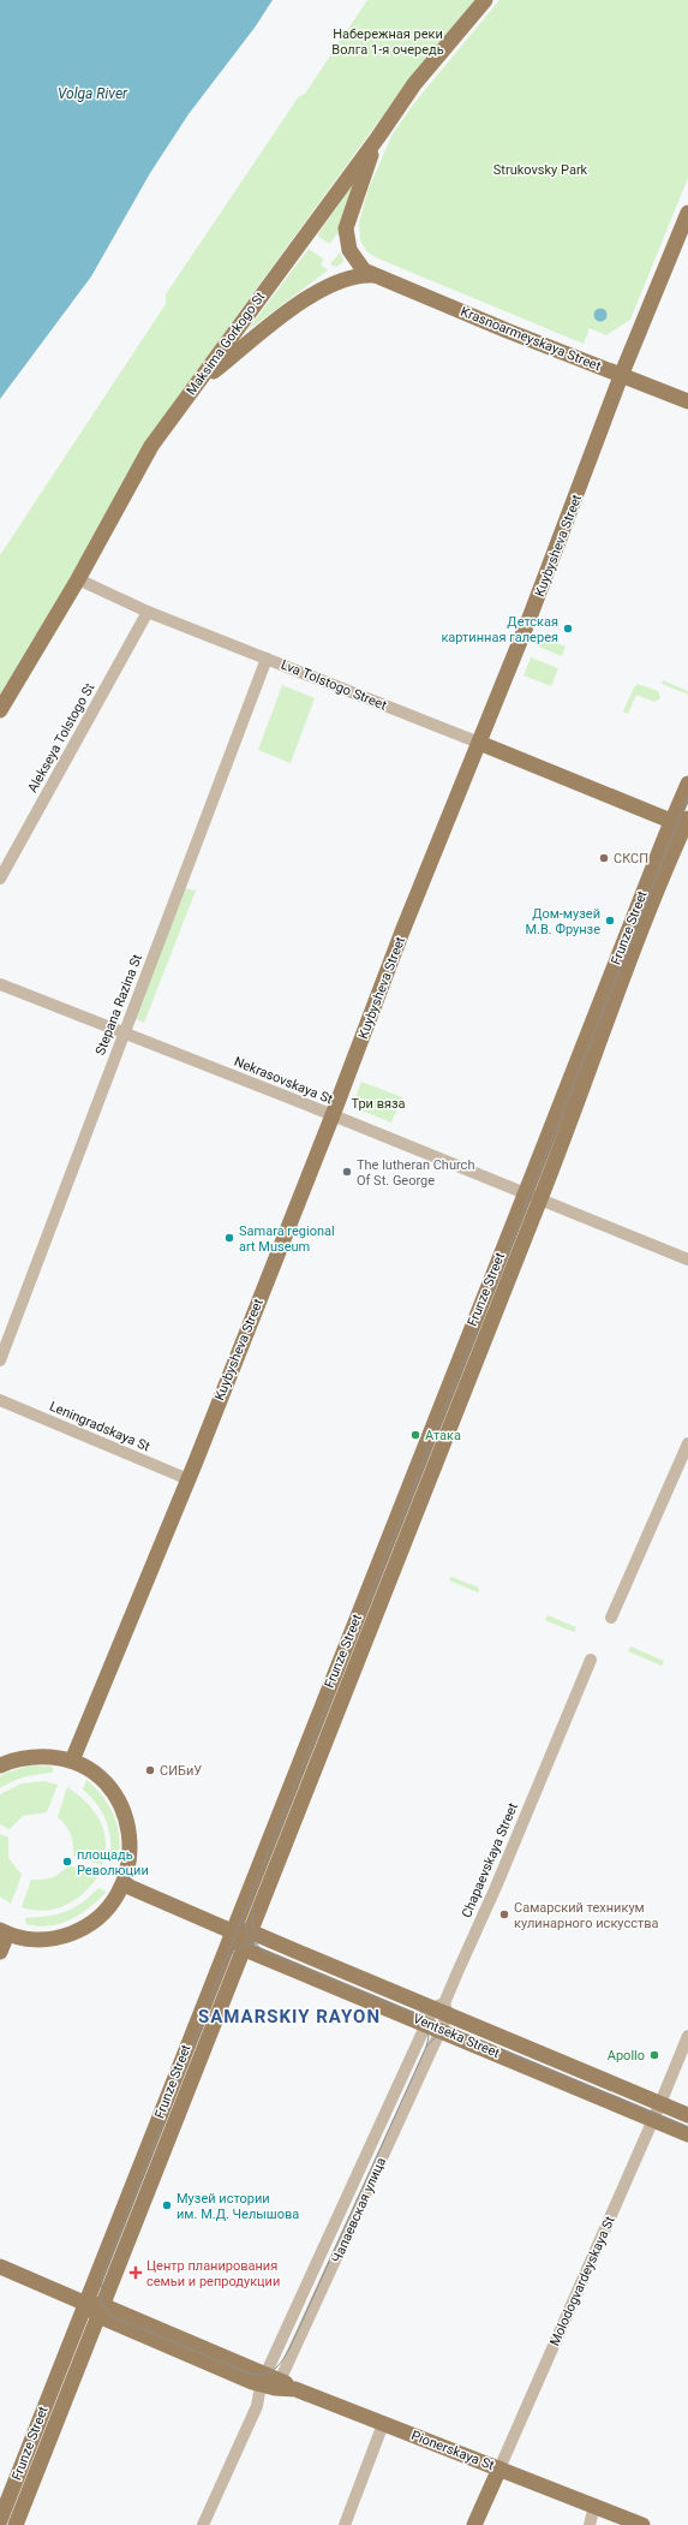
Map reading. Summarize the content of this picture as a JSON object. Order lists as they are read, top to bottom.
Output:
{
  "streets": {
    "main road": [
      "Krasnoarmeyskaya Street",
      "Maksima Gorkogo St",
      "Kuybysheva Street",
      "Lva Tolstogo Street",
      "Frunze Street",
      "Ventseka Street",
      "Molodogvardeyskaya St",
      "Pionerskaya St"
    ],
    "street": [
      "Alekseya Tolstogo St",
      "Stepana Razina St",
      "Nekrasovskaya St",
      "Leningradskaya St",
      "Chapaevskaya Street",
      "Чапаевская улица"
    ]
  },
  "crossings": [
    ["Krasnoarmeyskaya Street", "Maksima Gorkogo St"],
    ["Krasnoarmeyskaya Street", "Kuybysheva Street"],
    ["Maksima Gorkogo St", "Lva Tolstogo Street"],
    ["Kuybysheva Street", "Lva Tolstogo Street"],
    ["Kuybysheva Street", "Nekrasovskaya St"],
    ["Kuybysheva Street", "Leningradskaya St"],
    ["Lva Tolstogo Street", "Alekseya Tolstogo St"],
    ["Lva Tolstogo Street", "Frunze Street"],
    ["Lva Tolstogo Street", "Stepana Razina St"],
    ["Frunze Street", "Nekrasovskaya St"],
    ["Frunze Street", "Ventseka Street"],
    ["Stepana Razina St", "Nekrasovskaya St"],
    ["Chapaevskaya Street", "Ventseka Street"],
    ["Chapaevskaya Street", "Чапаевская улица"],
    ["Ventseka Street", "Чапаевская улица"],
    ["Ventseka Street", "Molodogvardeyskaya St"],
    ["Чапаевская улица", "Pionerskaya St"],
    ["Molodogvardeyskaya St", "Pionerskaya St"]
  ],
  "districts": ["SAMARSKIY RAYON"],
  "water": ["Volga River"],
  "parks": ["Набережная реки Волга 1-я очередь", "Strukovsky Park", "Три вяза"],
  "places": {
    "other": [
      "Детская картинная галерея",
      "СКСП",
      "Дом-музей М.В. Фрунзе",
      "The lutheran Church Of St. George",
      "Samara regional art Museum",
      "Атака",
      "СИБиУ",
      "площадь Революции",
      "Самарский техникум кулинарного искусства",
      "Apollo",
      "Музей истории им. М.Д. Челышова"
    ],
    "health": ["Центр планирования семьи и репродукции"]
  }
}
